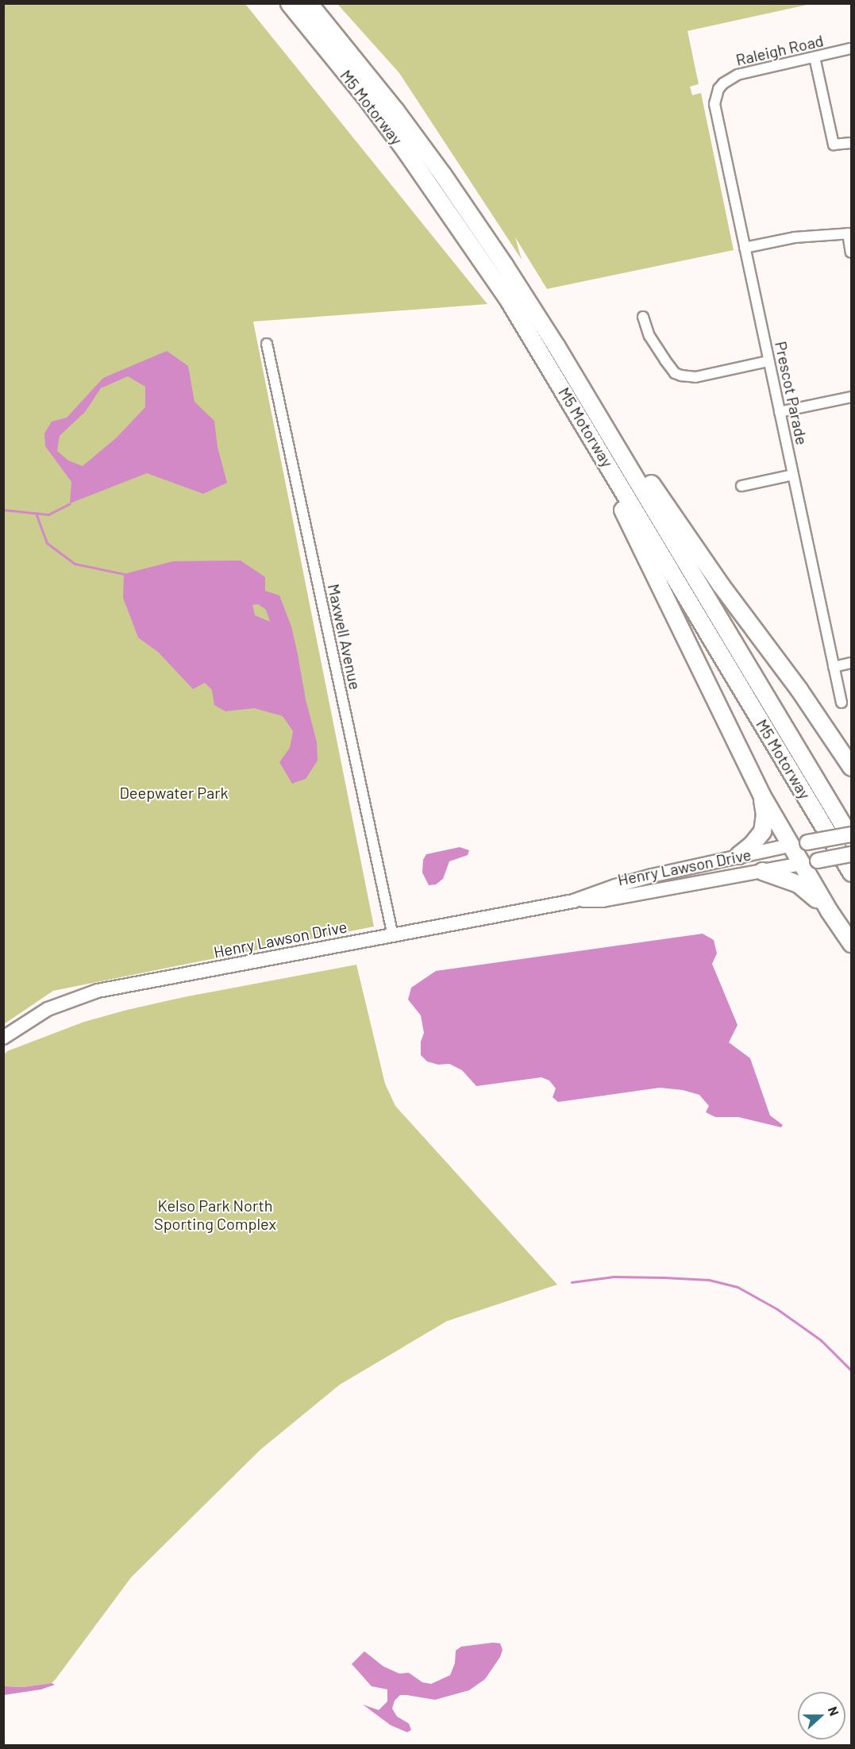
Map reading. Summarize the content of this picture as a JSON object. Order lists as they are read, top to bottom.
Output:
{
  "streets": {
    "highway": ["M5 Motorway"],
    "main road": ["Henry Lawson Drive"],
    "street": ["Raleigh Road", "Prescot Parade", "Maxwell Avenue"]
  },
  "crossings": [
    ["Raleigh Road", "Prescot Parade"],
    ["Maxwell Avenue", "Henry Lawson Drive"]
  ],
  "parks": ["Deepwater Park", "Kelso Park North Sporting Complex"],
  "north": "right"
}
